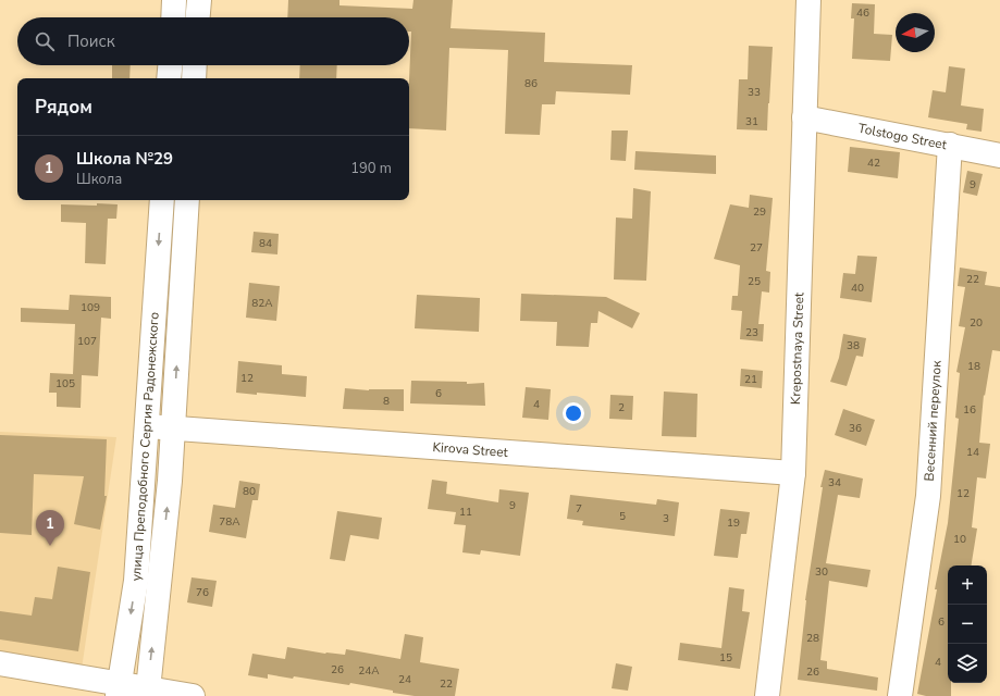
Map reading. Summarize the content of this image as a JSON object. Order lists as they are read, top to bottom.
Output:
{
  "streets": {
    "street": [
      "Tolstogo Street",
      "Krepostnaya Street",
      "Весенний переулок",
      "улица Преподобного Сергия Радонежского",
      "Kirova Street"
    ]
  },
  "crossings": [
    ["Tolstogo Street", "Krepostnaya Street"],
    ["Tolstogo Street", "Весенний переулок"],
    ["Krepostnaya Street", "Kirova Street"],
    ["улица Преподобного Сергия Радонежского", "Kirova Street"]
  ],
  "house_numbers": [
    "46",
    "86",
    "33",
    "31",
    "42",
    "9",
    "29",
    "84",
    "27",
    "22",
    "25",
    "40",
    "82А",
    "109",
    "20",
    "23",
    "107",
    "38",
    "18",
    "12",
    "21",
    "105",
    "6",
    "8",
    "4",
    "2",
    "16",
    "36",
    "14",
    "34",
    "80",
    "12",
    "9",
    "7",
    "11",
    "5",
    "3",
    "78А",
    "19",
    "10",
    "30",
    "76",
    "6",
    "28",
    "15",
    "4",
    "26",
    "24А",
    "26",
    "24",
    "22"
  ],
  "north": "left",
  "page": {
    "search": "Поиск",
    "heading": "Рядом",
    "list": [
      {
        "mark": "1",
        "name": "Школа №29",
        "note": "Школа",
        "value": "190 m"
      }
    ],
    "pins": "1",
    "map_buttons": ["+", "−"]
  }
}
